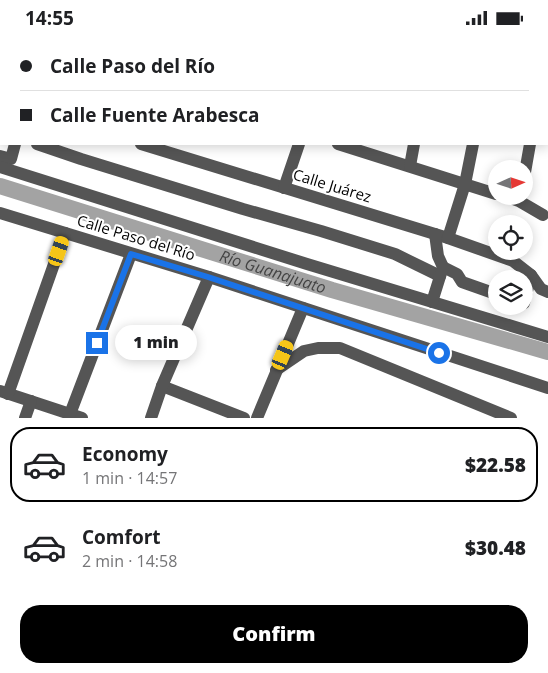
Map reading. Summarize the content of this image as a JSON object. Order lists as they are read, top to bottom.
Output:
{
  "streets": {
    "street": ["Calle Juárez", "Calle Paso del Río"]
  },
  "water": ["Río Guanajuato"],
  "north": "right",
  "page": {
    "status": "14:55",
    "banner": ["Calle Paso del Río", "Calle Fuente Arabesca"],
    "bubble": "1 min",
    "list": [
      {
        "name": "Economy",
        "note": "1 min · 14:57",
        "value": "$22.58"
      },
      {
        "name": "Comfort",
        "note": "2 min · 14:58",
        "value": "$30.48"
      }
    ],
    "buttons": "Confirm"
  }
}
